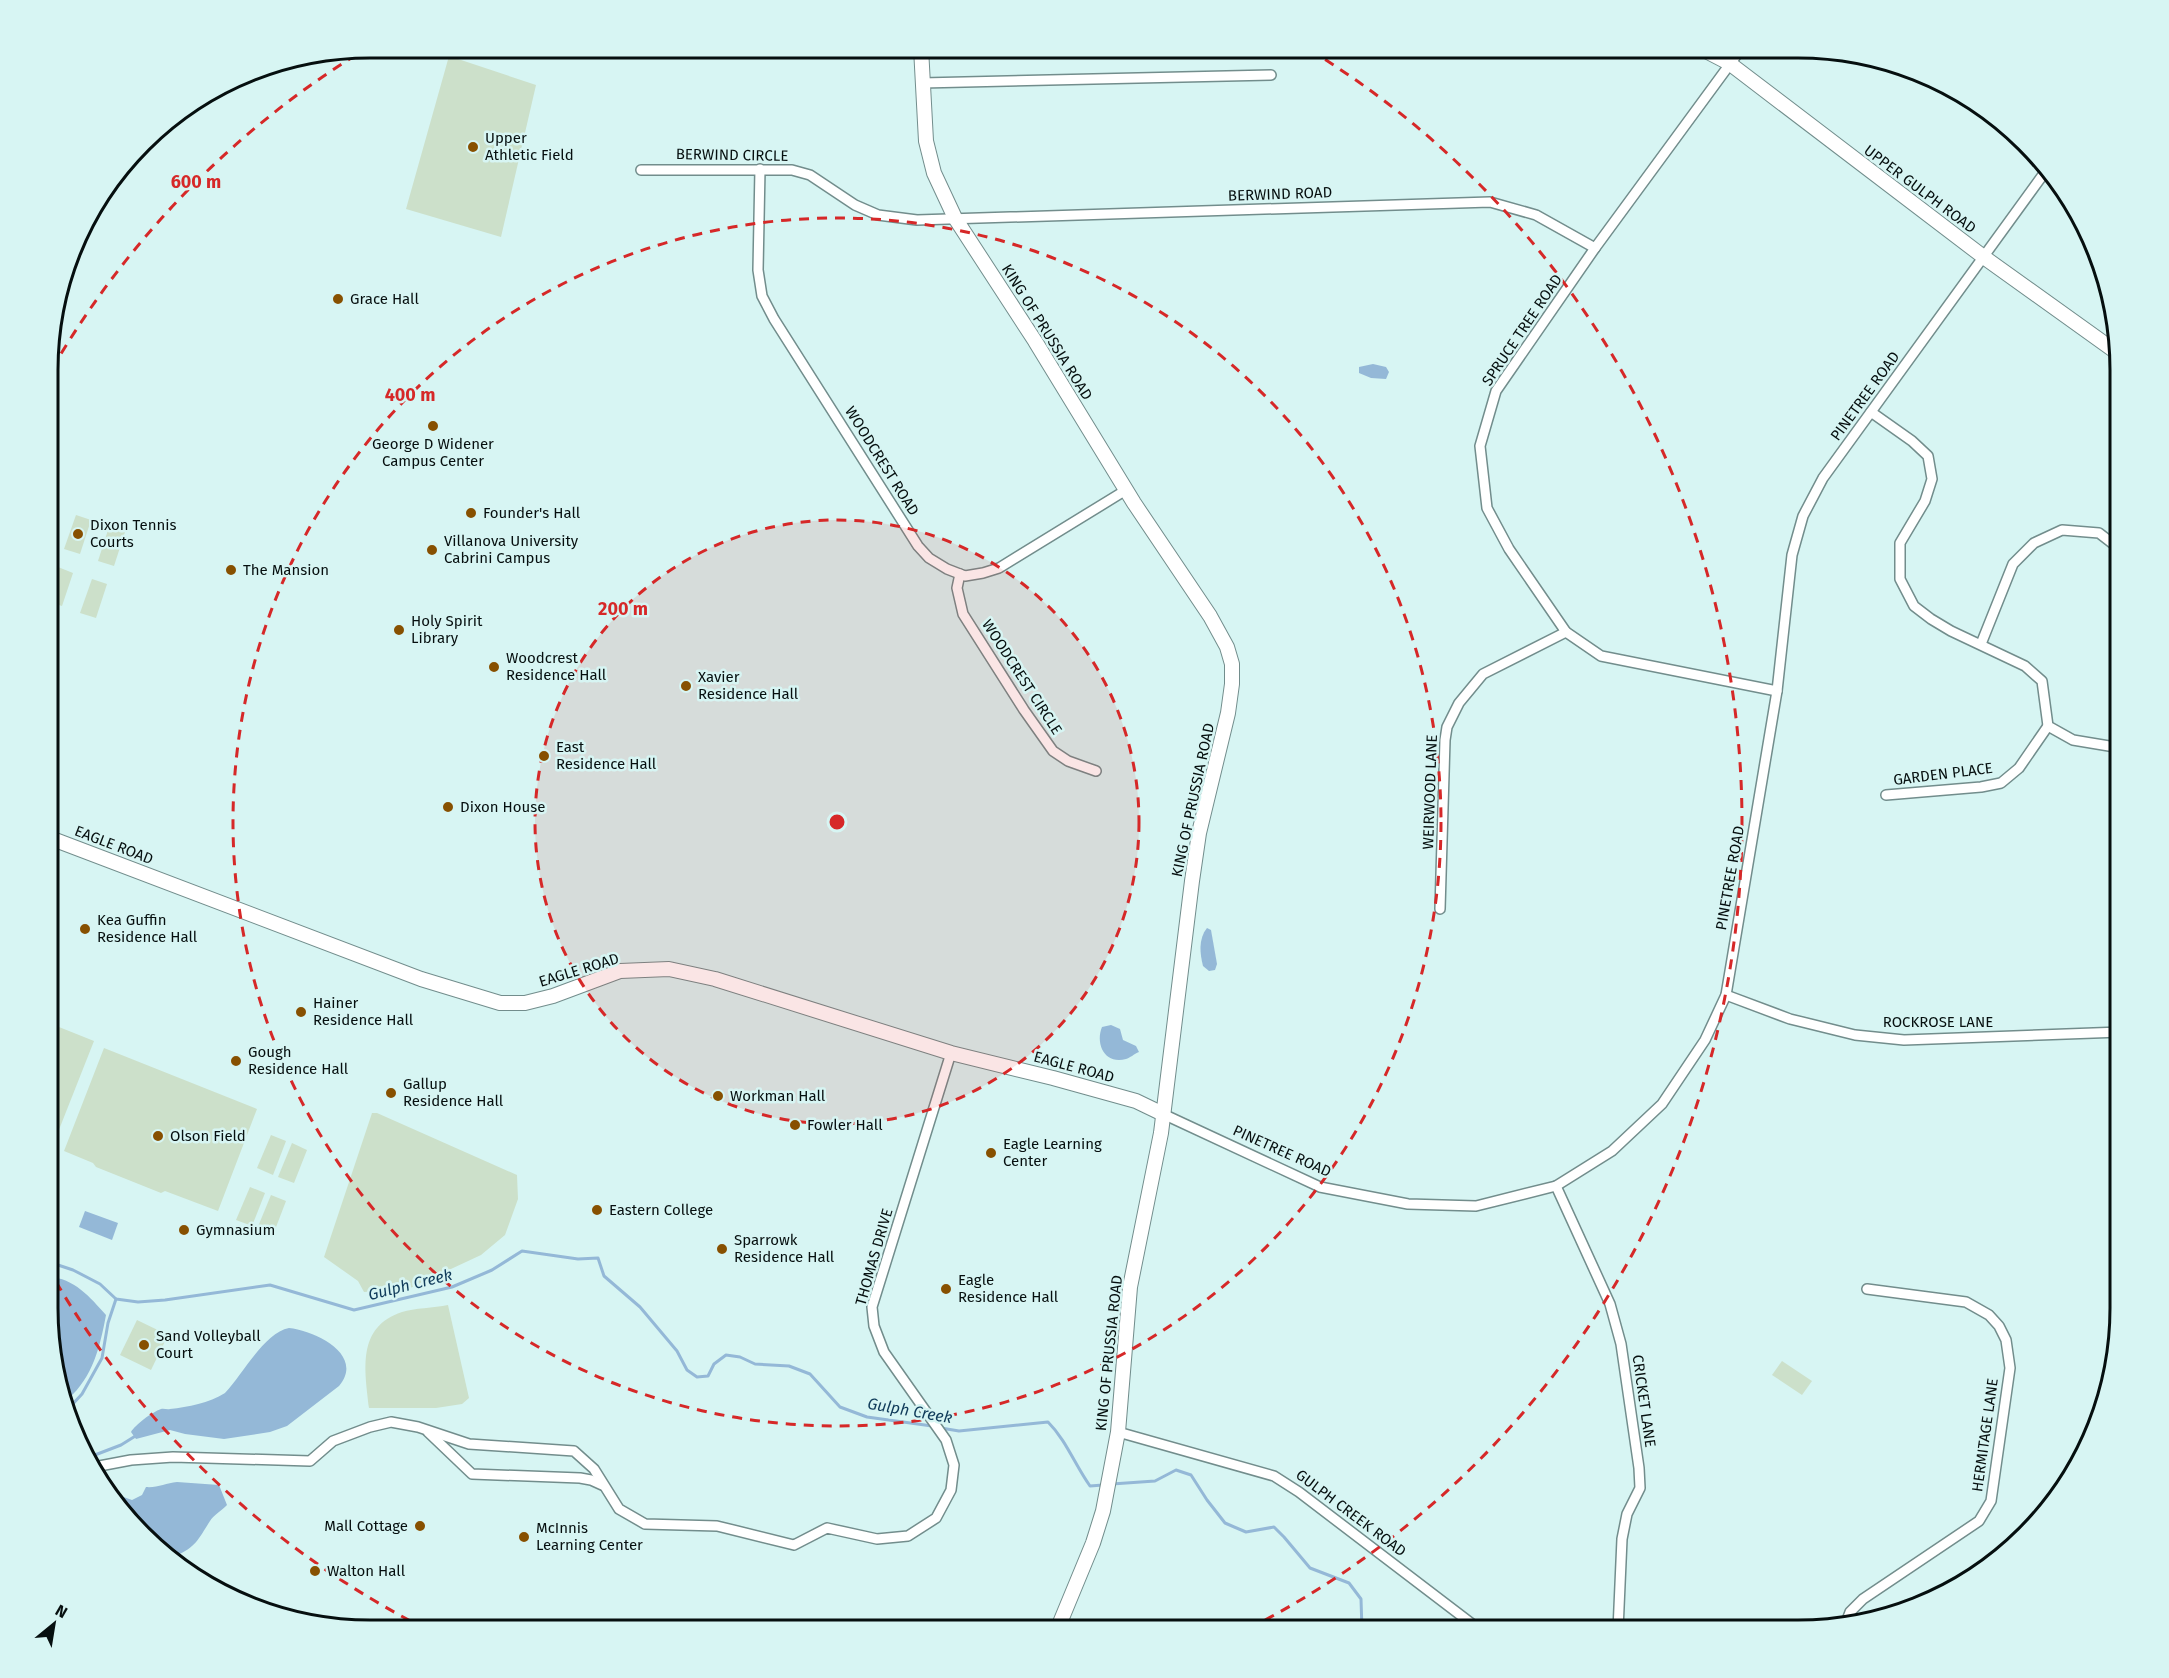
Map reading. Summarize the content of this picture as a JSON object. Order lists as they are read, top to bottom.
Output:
{
  "streets": {
    "street": [
      "BERWIND CIRCLE",
      "UPPER GULPH ROAD",
      "BERWIND ROAD",
      "SPRUCE TREE ROAD",
      "KING OF PRUSSIA ROAD",
      "PINETREE ROAD",
      "WOODCREST ROAD",
      "WOODCREST CIRCLE",
      "GARDEN PLACE",
      "WEIRWOOD LANE",
      "EAGLE ROAD",
      "ROCKROSE LANE",
      "THOMAS DRIVE",
      "CRICKET LANE",
      "HERMITAGE LANE",
      "GULPH CREEK ROAD"
    ]
  },
  "crossings": [
    ["BERWIND CIRCLE", "BERWIND ROAD"],
    ["BERWIND CIRCLE", "KING OF PRUSSIA ROAD"],
    ["BERWIND CIRCLE", "WOODCREST ROAD"],
    ["UPPER GULPH ROAD", "SPRUCE TREE ROAD"],
    ["UPPER GULPH ROAD", "PINETREE ROAD"],
    ["BERWIND ROAD", "SPRUCE TREE ROAD"],
    ["BERWIND ROAD", "KING OF PRUSSIA ROAD"],
    ["SPRUCE TREE ROAD", "PINETREE ROAD"],
    ["SPRUCE TREE ROAD", "WEIRWOOD LANE"],
    ["KING OF PRUSSIA ROAD", "PINETREE ROAD"],
    ["KING OF PRUSSIA ROAD", "EAGLE ROAD"],
    ["KING OF PRUSSIA ROAD", "GULPH CREEK ROAD"],
    ["PINETREE ROAD", "EAGLE ROAD"],
    ["PINETREE ROAD", "ROCKROSE LANE"],
    ["PINETREE ROAD", "CRICKET LANE"],
    ["WOODCREST ROAD", "WOODCREST CIRCLE"],
    ["EAGLE ROAD", "THOMAS DRIVE"]
  ],
  "water": ["Gulph Creek"],
  "places": [
    "Upper Athletic Field",
    "Grace Hall",
    "George D Widener Campus Center",
    "Founder's Hall",
    "Dixon Tennis Courts",
    "Villanova University Cabrini Campus",
    "The Mansion",
    "Holy Spirit Library",
    "Woodcrest Residence Hall",
    "Xavier Residence Hall",
    "East Residence Hall",
    "Dixon House",
    "Kea Guffin Residence Hall",
    "Hainer Residence Hall",
    "Gough Residence Hall",
    "Gallup Residence Hall",
    "Workman Hall",
    "Fowler Hall",
    "Olson Field",
    "Eagle Learning Center",
    "Eastern College",
    "Gymnasium",
    "Sparrowk Residence Hall",
    "Eagle Residence Hall",
    "Sand Volleyball Court",
    "Mall Cottage",
    "McInnis Learning Center",
    "Walton Hall"
  ],
  "north": "top right",
  "rings": ["600 m", "400 m", "200 m"]
}
